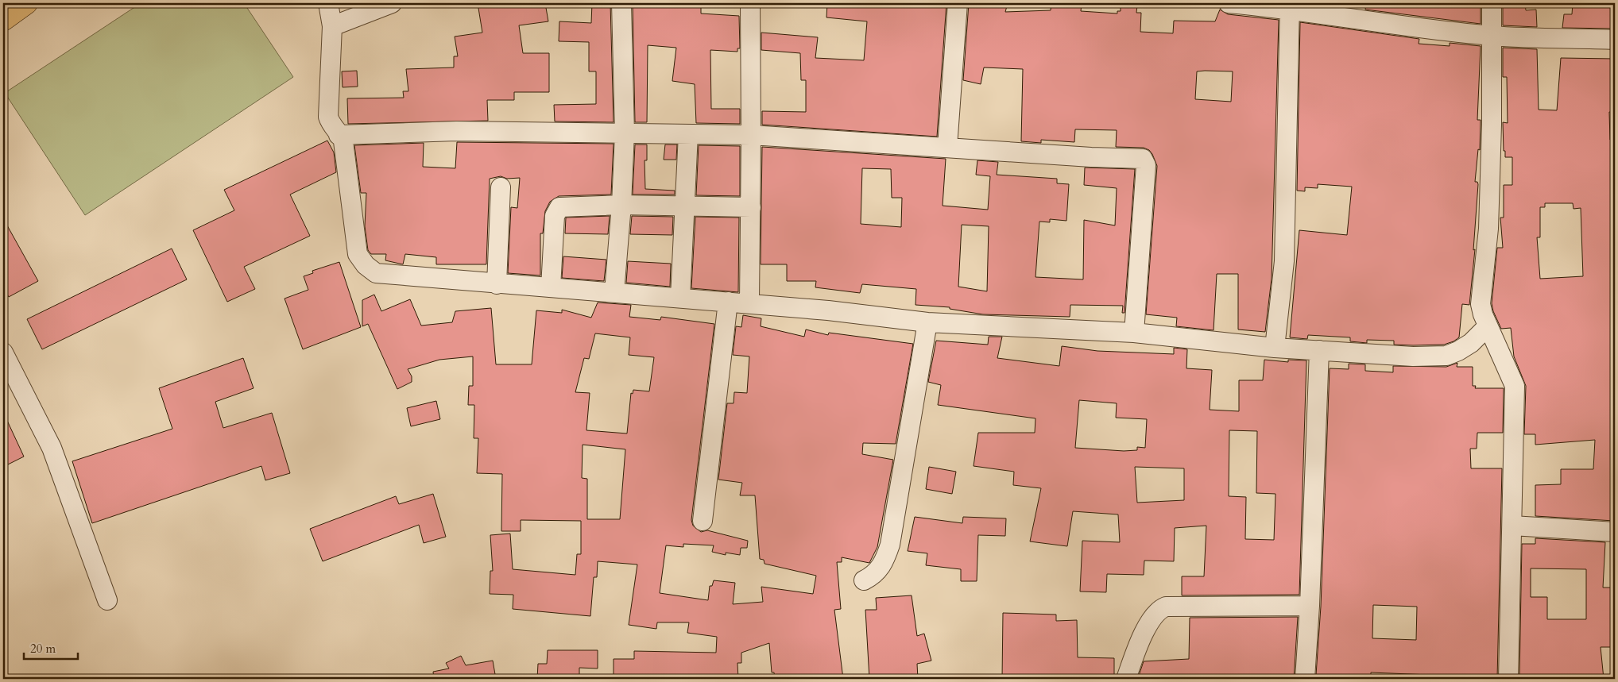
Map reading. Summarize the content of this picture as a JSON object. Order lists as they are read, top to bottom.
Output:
{
  "scale_bar": "20 m"
}
